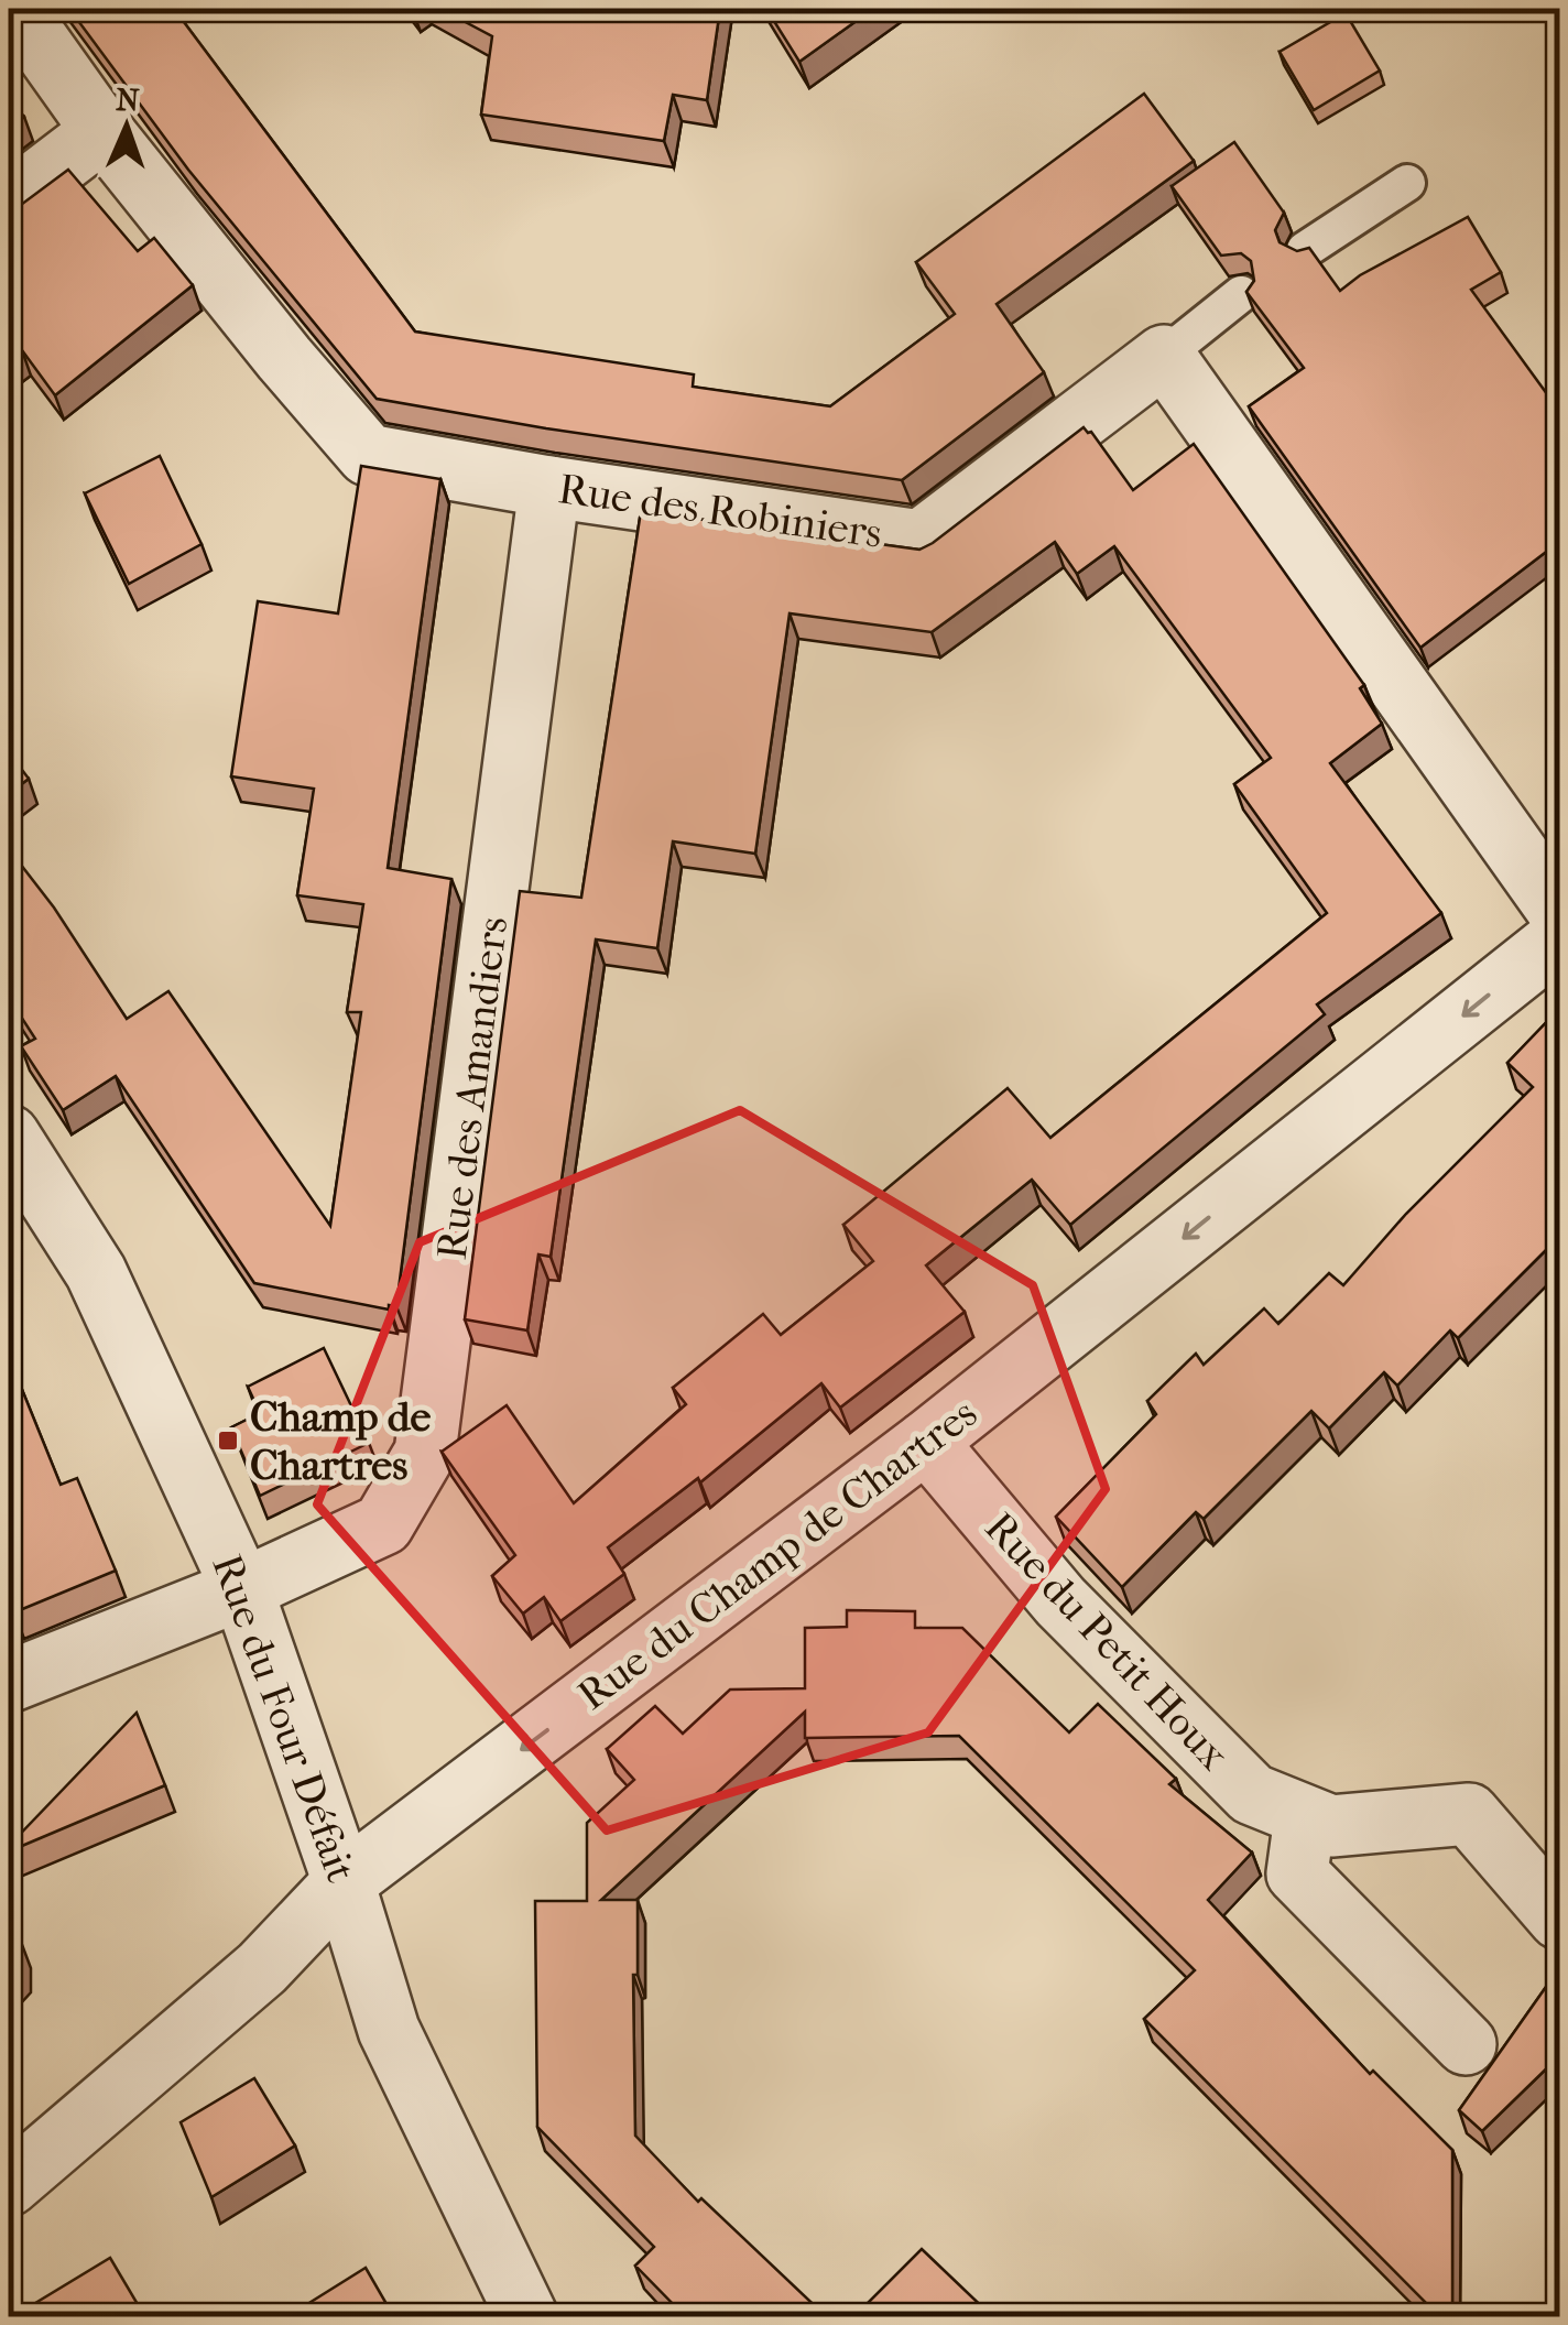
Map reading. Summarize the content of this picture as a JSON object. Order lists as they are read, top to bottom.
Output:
{
  "streets": {
    "street": [
      "Rue des Robiniers",
      "Rue des Amandiers",
      "Rue du Champ de Chartres",
      "Rue du Petit Houx",
      "Rue du Four Défait"
    ]
  },
  "crossings": [
    ["Rue des Robiniers", "Rue des Amandiers"],
    ["Rue des Amandiers", "Rue du Four Défait"],
    ["Rue du Champ de Chartres", "Rue du Petit Houx"],
    ["Rue du Champ de Chartres", "Rue du Four Défait"]
  ],
  "one_way": ["Rue du Champ de Chartres"],
  "places": {
    "transit": ["Champ de Chartres"]
  },
  "north": "top"
}
